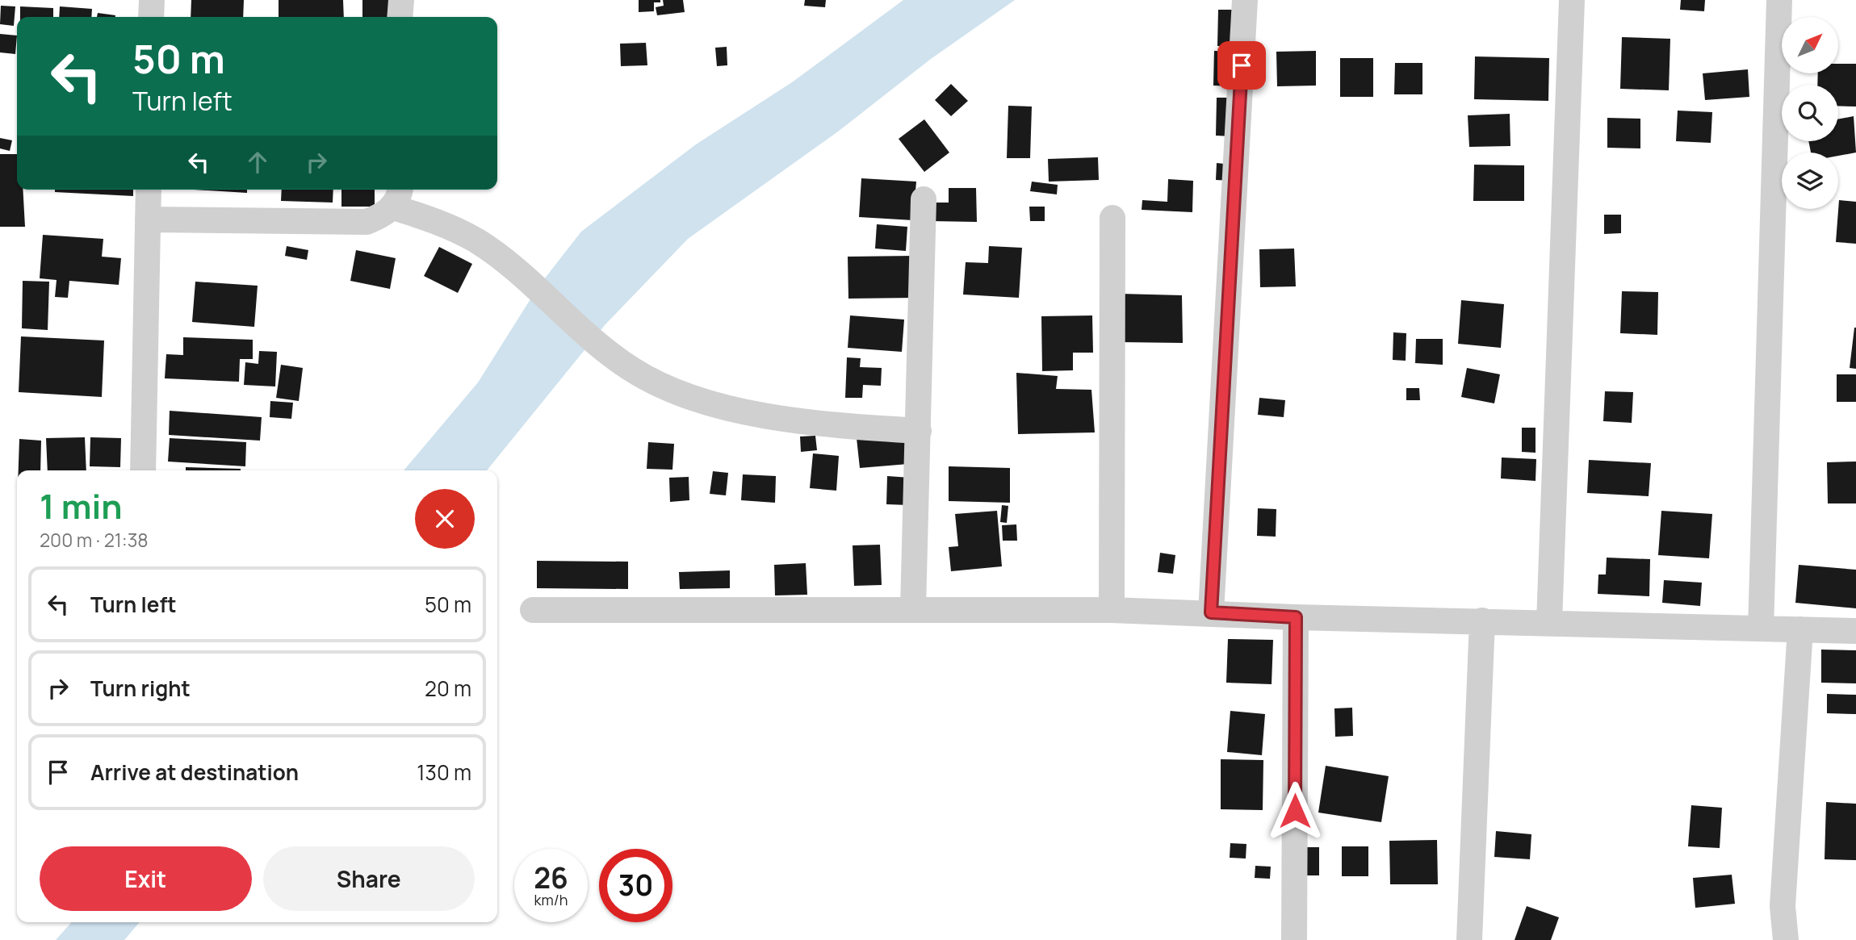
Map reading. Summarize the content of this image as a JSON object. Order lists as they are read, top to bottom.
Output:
{
  "north": "top right",
  "page": {
    "turn": ["50 m", "Turn left"],
    "heading": ["1 min", "200 m · 21:38"],
    "list": [
      {
        "name": "Turn left",
        "value": "50 m"
      },
      {
        "name": "Turn right",
        "value": "20 m"
      },
      {
        "name": "Arrive at destination",
        "value": "130 m"
      }
    ],
    "buttons": ["Exit", "Share"],
    "speed": "26 km/h",
    "limit": "30"
  }
}
